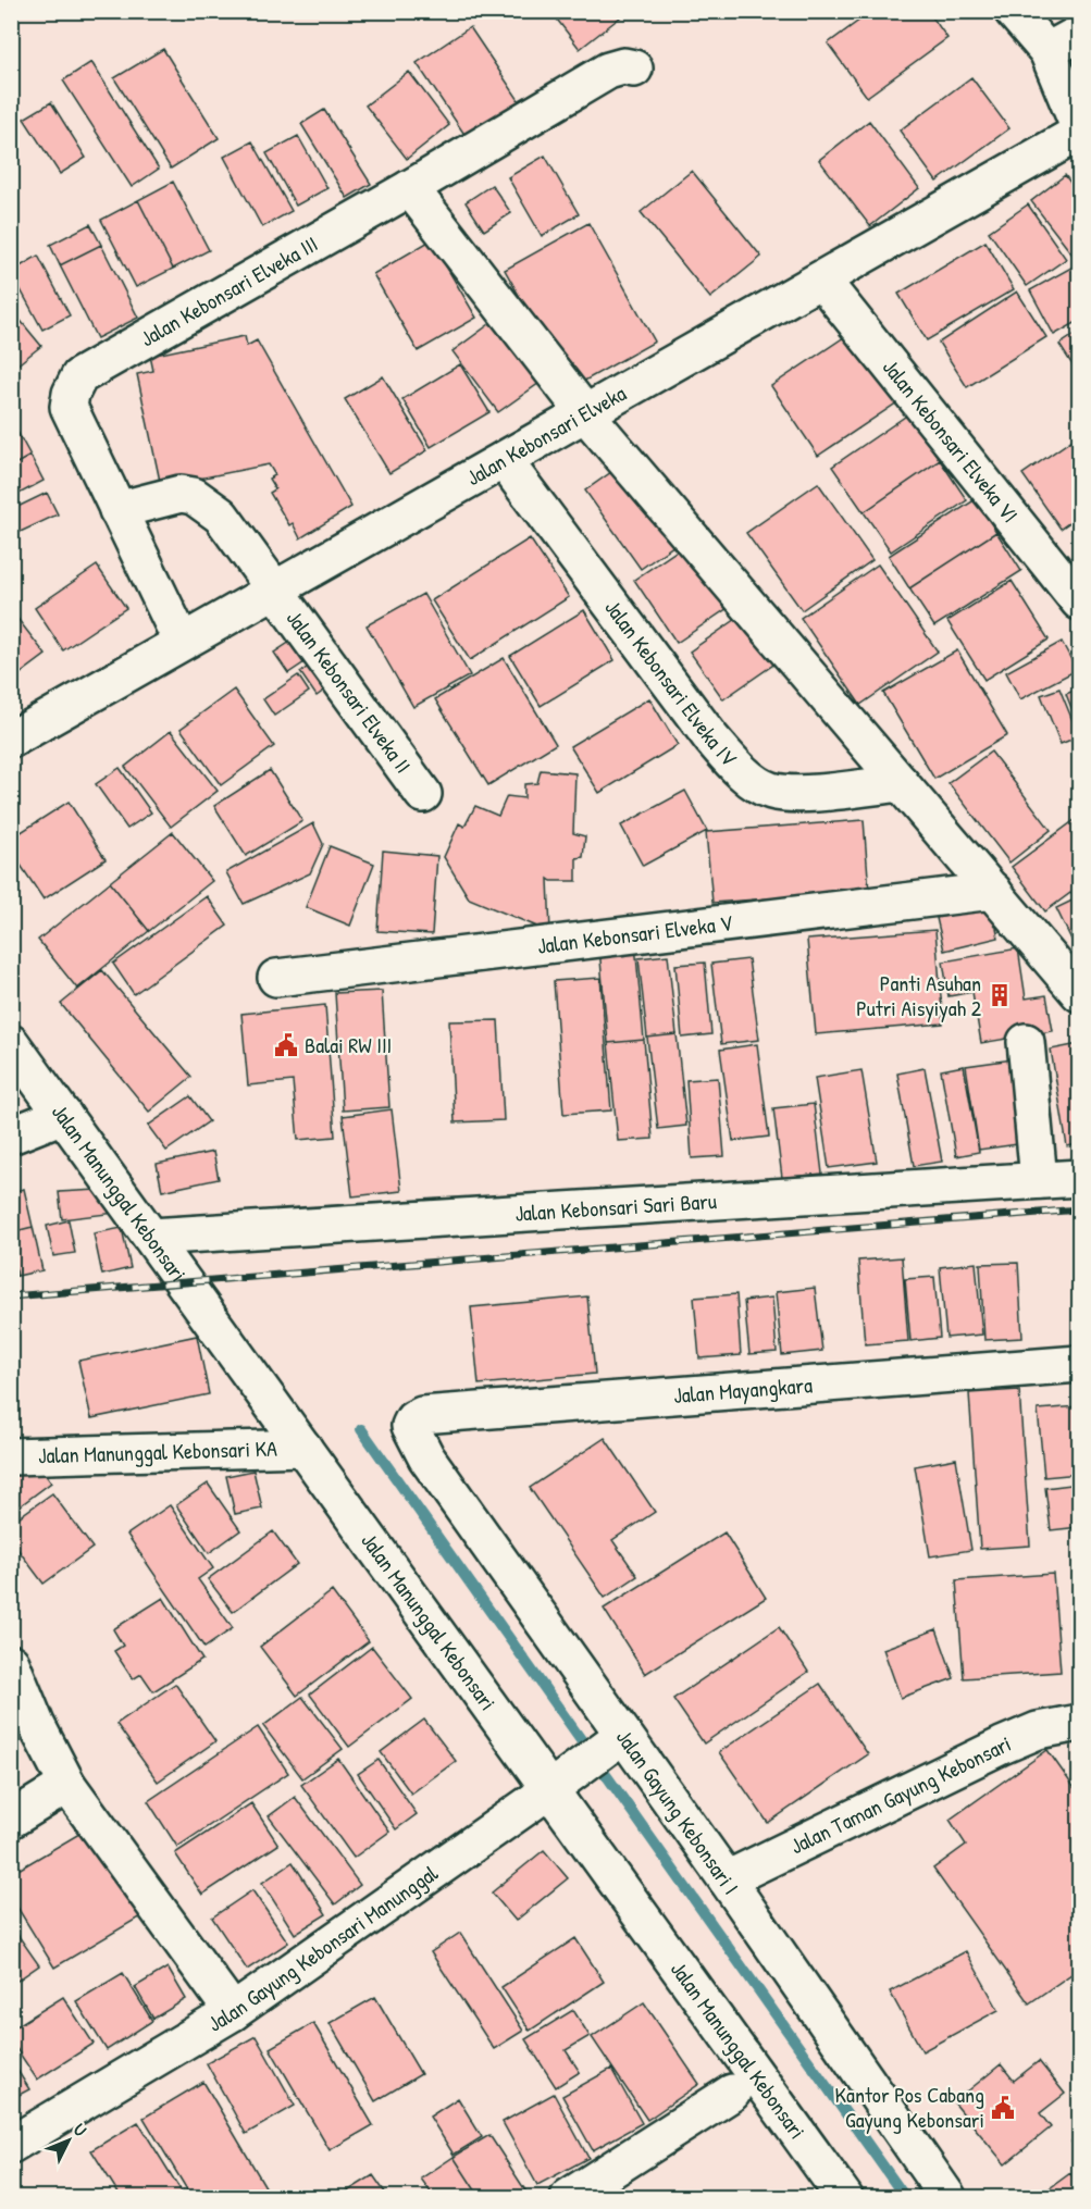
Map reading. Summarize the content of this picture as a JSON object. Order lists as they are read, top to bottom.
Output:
{
  "streets": {
    "street": [
      "Jalan Kebonsari Elveka III",
      "Jalan Kebonsari Elveka",
      "Jalan Kebonsari Elveka VI",
      "Jalan Kebonsari Elveka IV",
      "Jalan Kebonsari Elveka II",
      "Jalan Kebonsari Elveka V",
      "Jalan Manunggal Kebonsari",
      "Jalan Kebonsari Sari Baru",
      "Jalan Mayangkara",
      "Jalan Manunggal Kebonsari KA",
      "Jalan Taman Gayung Kebonsari",
      "Jalan Gayung Kebonsari I",
      "Jalan Gayung Kebonsari Manunggal"
    ]
  },
  "crossings": [
    ["Jalan Kebonsari Elveka III", "Jalan Kebonsari Elveka"],
    ["Jalan Kebonsari Elveka III", "Jalan Kebonsari Elveka II"],
    ["Jalan Kebonsari Elveka", "Jalan Kebonsari Elveka VI"],
    ["Jalan Kebonsari Elveka", "Jalan Kebonsari Elveka IV"],
    ["Jalan Kebonsari Elveka", "Jalan Kebonsari Elveka II"],
    ["Jalan Manunggal Kebonsari", "Jalan Kebonsari Sari Baru"],
    ["Jalan Manunggal Kebonsari", "Jalan Manunggal Kebonsari KA"],
    ["Jalan Manunggal Kebonsari", "Jalan Gayung Kebonsari Manunggal"],
    ["Jalan Mayangkara", "Jalan Gayung Kebonsari I"],
    ["Jalan Taman Gayung Kebonsari", "Jalan Gayung Kebonsari I"],
    ["Jalan Gayung Kebonsari I", "Jalan Gayung Kebonsari Manunggal"]
  ],
  "places": {
    "building": ["Panti Asuhan Putri Aisyiyah 2"],
    "public building": ["Balai RW III", "Kantor Pos Cabang Gayung Kebonsari"]
  },
  "north": "top right"
}
